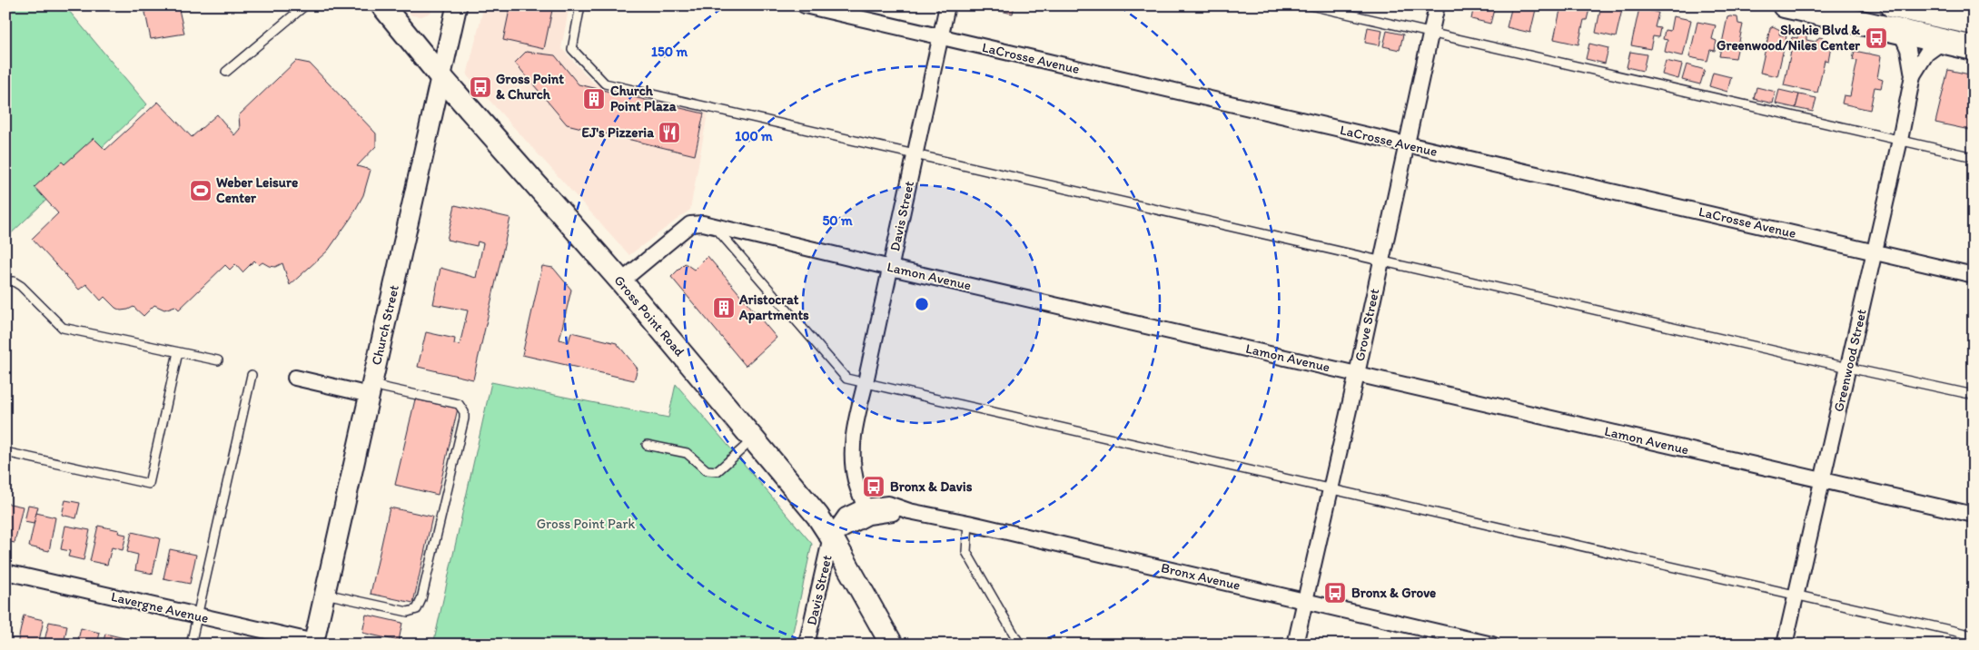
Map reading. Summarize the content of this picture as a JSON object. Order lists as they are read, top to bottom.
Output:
{
  "streets": {
    "main road": ["Gross Point Road"],
    "street": [
      "LaCrosse Avenue",
      "Davis Street",
      "Lamon Avenue",
      "Church Street",
      "Grove Street",
      "Greenwood Street",
      "Bronx Avenue",
      "Lavergne Avenue"
    ]
  },
  "crossings": [
    ["LaCrosse Avenue", "Davis Street"],
    ["LaCrosse Avenue", "Grove Street"],
    ["LaCrosse Avenue", "Greenwood Street"],
    ["Davis Street", "Lamon Avenue"],
    ["Davis Street", "Gross Point Road"],
    ["Davis Street", "Bronx Avenue"],
    ["Lamon Avenue", "Gross Point Road"],
    ["Lamon Avenue", "Grove Street"],
    ["Lamon Avenue", "Greenwood Street"],
    ["Gross Point Road", "Church Street"],
    ["Gross Point Road", "Bronx Avenue"],
    ["Church Street", "Lavergne Avenue"],
    ["Grove Street", "Bronx Avenue"]
  ],
  "parks": ["Gross Point Park"],
  "places": {
    "bus stop": [
      "Skokie Blvd & Greenwood/Niles Center",
      "Gross Point & Church",
      "Bronx & Davis",
      "Bronx & Grove"
    ],
    "building": ["Church Point Plaza", "Aristocrat Apartments"],
    "restaurant": ["EJ's Pizzeria"],
    "sports": ["Weber Leisure Center"]
  },
  "rings": ["150 m", "100 m", "50 m"]
}
